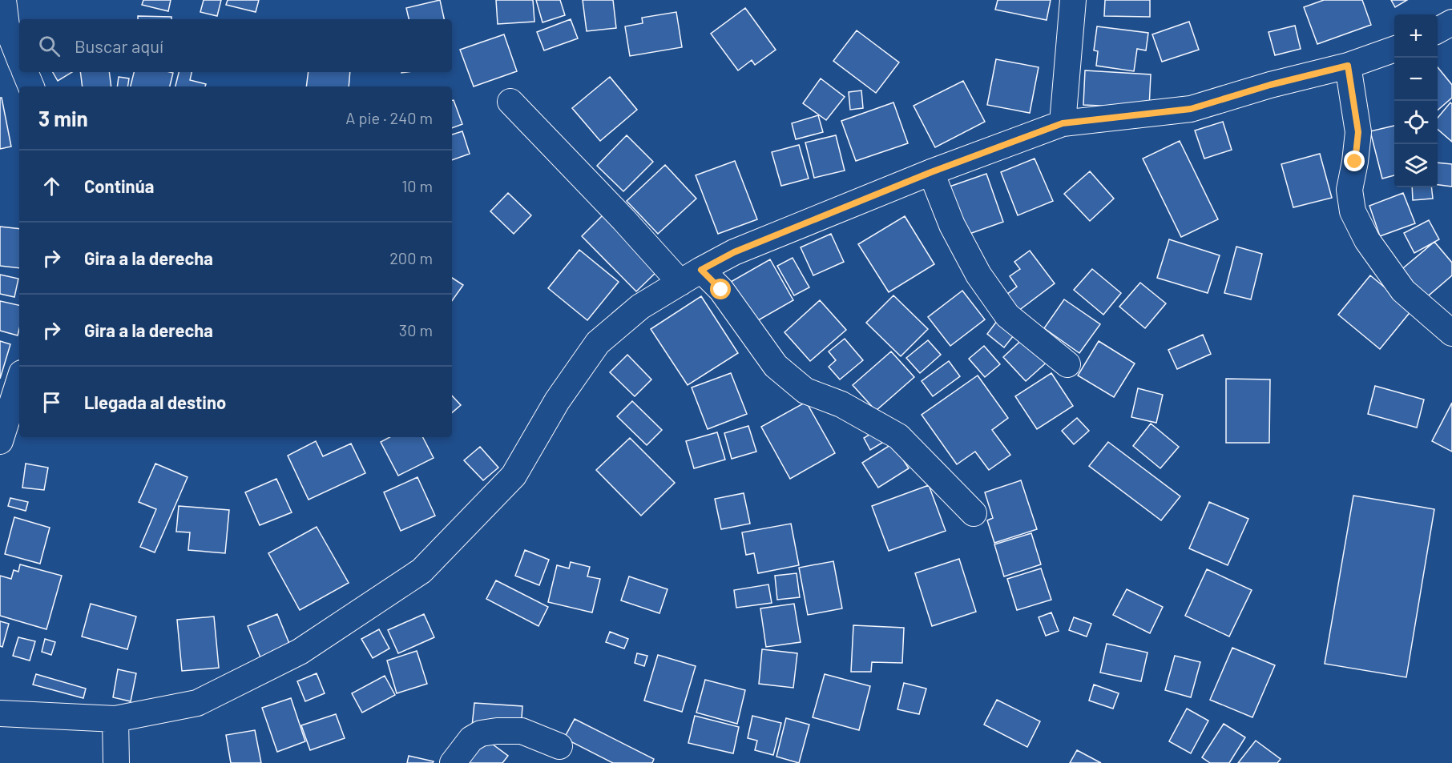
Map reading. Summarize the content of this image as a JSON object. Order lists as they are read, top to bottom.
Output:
{
  "page": {
    "map_buttons": ["+", "−"],
    "search": "Buscar aquí",
    "heading": ["3 min", "A pie · 240 m"],
    "list": [
      ["Continúa", "10 m"],
      ["Gira a la derecha", "200 m"],
      ["Gira a la derecha", "30 m"],
      "Llegada al destino"
    ]
  }
}
